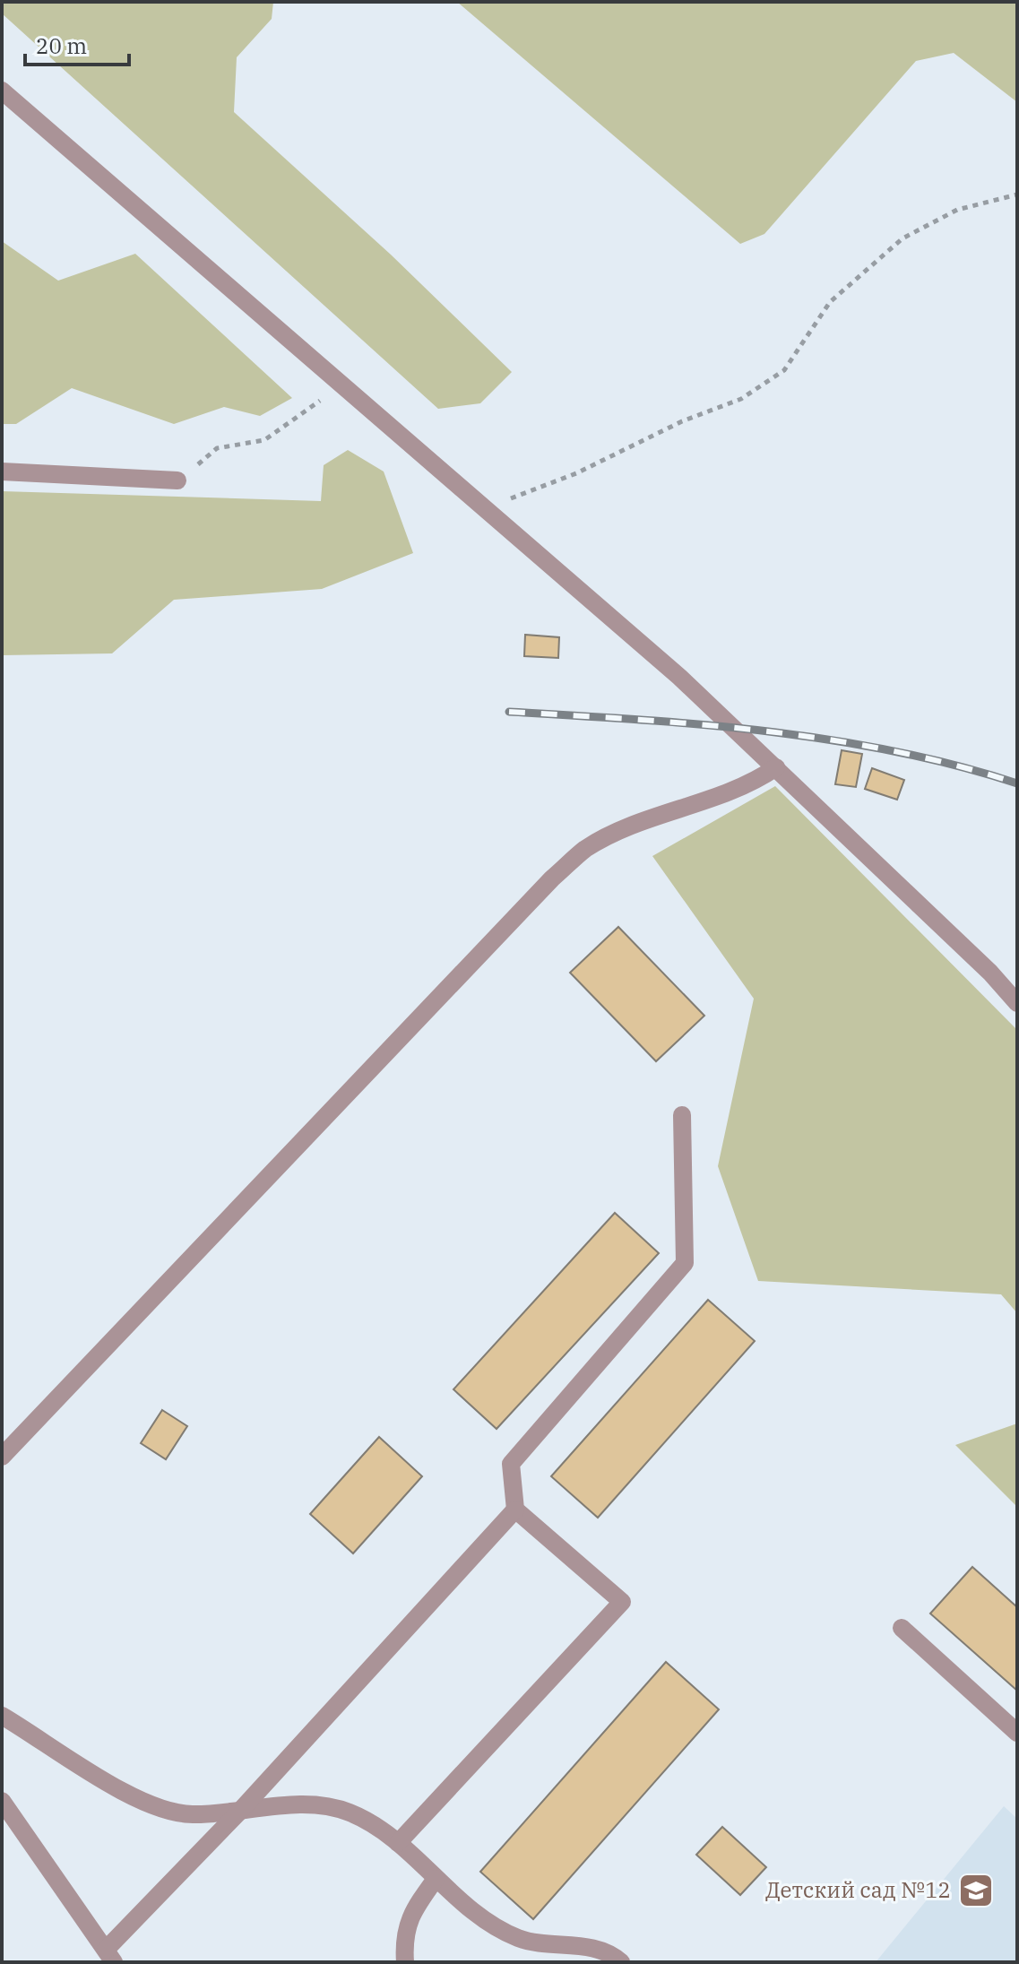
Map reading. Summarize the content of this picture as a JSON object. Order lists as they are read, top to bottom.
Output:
{
  "places": {
    "school or university": ["Детский сад №12"]
  },
  "scale_bar": "20 m"
}
